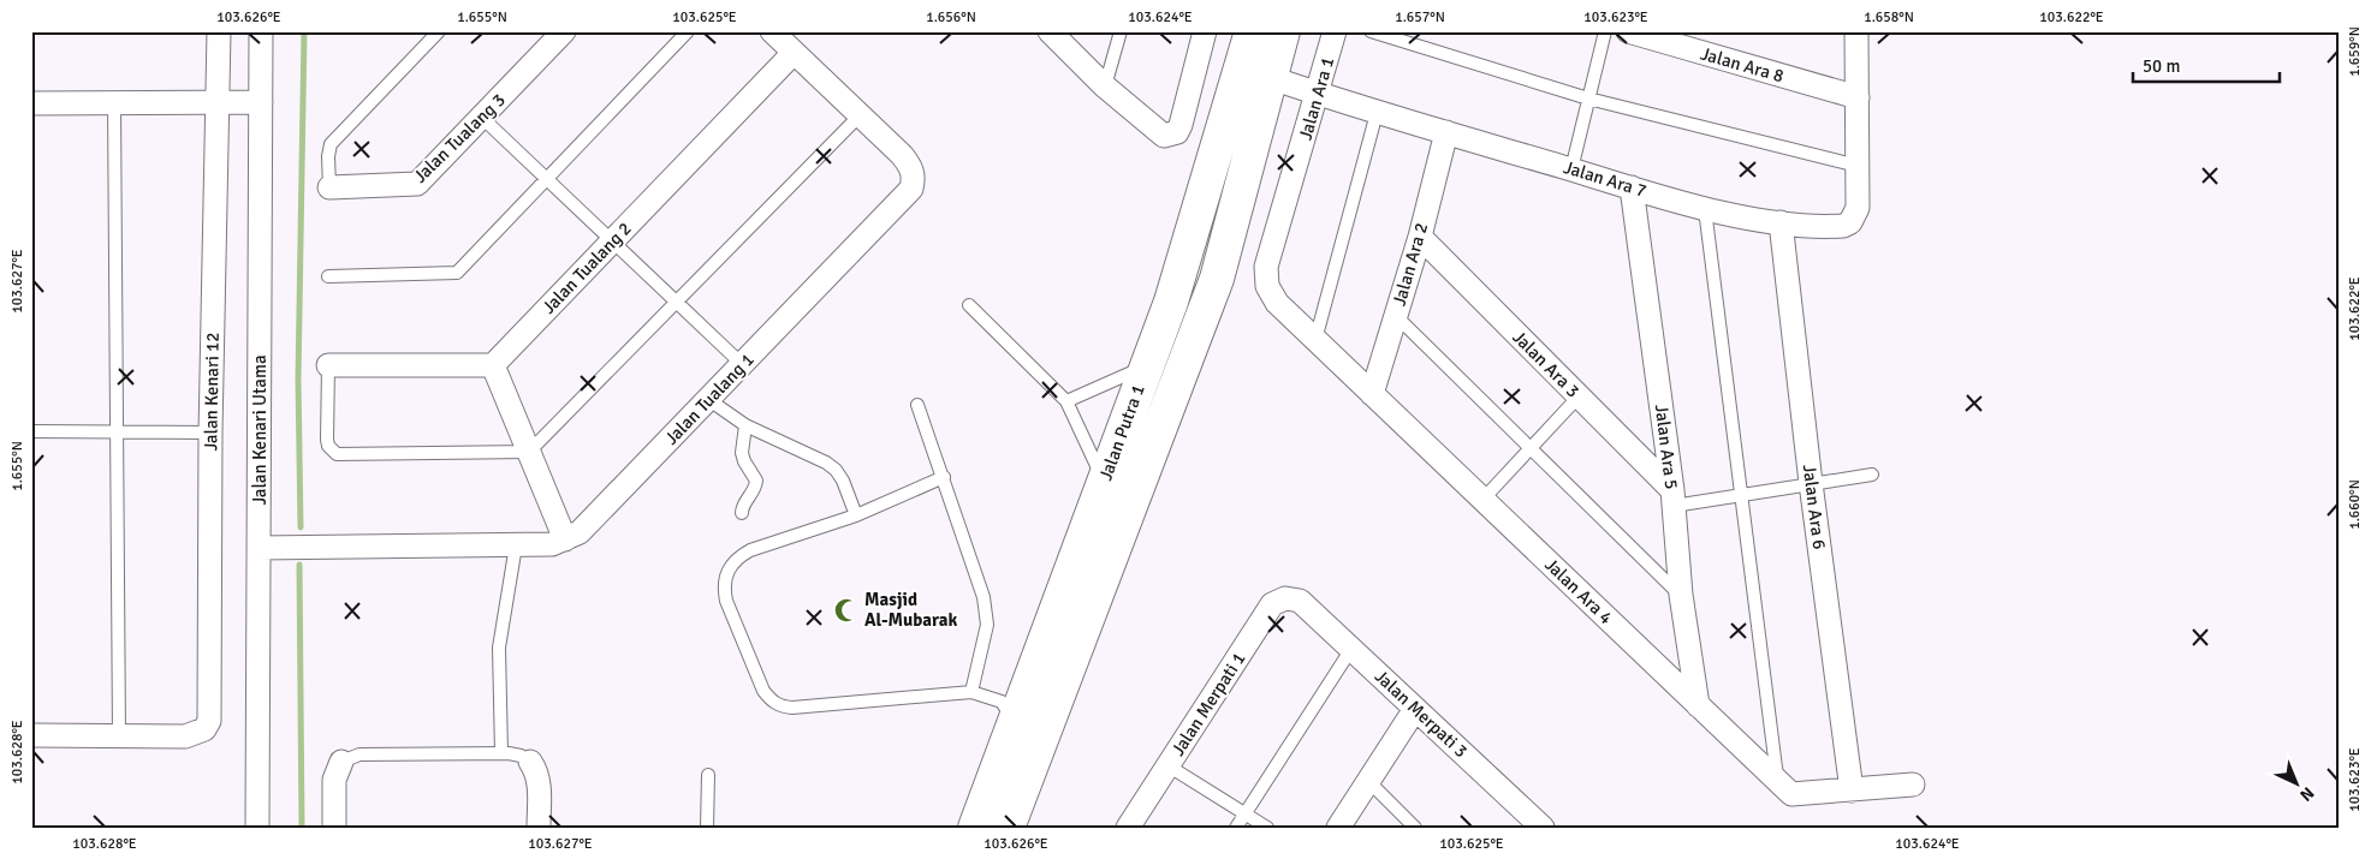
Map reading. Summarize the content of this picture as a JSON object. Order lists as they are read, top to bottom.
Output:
{
  "streets": {
    "main road": ["Jalan Putra 1"],
    "street": [
      "Jalan Ara 8",
      "Jalan Ara 1",
      "Jalan Tualang 3",
      "Jalan Ara 7",
      "Jalan Ara 2",
      "Jalan Tualang 2",
      "Jalan Ara 3",
      "Jalan Kenari 12",
      "Jalan Tualang 1",
      "Jalan Kenari Utama",
      "Jalan Ara 5",
      "Jalan Ara 6",
      "Jalan Ara 4",
      "Jalan Merpati 1",
      "Jalan Merpati 3"
    ]
  },
  "crossings": [
    ["Jalan Ara 8", "Jalan Ara 7"],
    ["Jalan Ara 1", "Jalan Ara 7"],
    ["Jalan Ara 1", "Jalan Ara 4"],
    ["Jalan Ara 7", "Jalan Ara 2"],
    ["Jalan Ara 7", "Jalan Putra 1"],
    ["Jalan Ara 7", "Jalan Ara 5"],
    ["Jalan Ara 7", "Jalan Ara 6"],
    ["Jalan Ara 2", "Jalan Ara 3"],
    ["Jalan Ara 2", "Jalan Ara 4"],
    ["Jalan Tualang 2", "Jalan Tualang 1"],
    ["Jalan Ara 3", "Jalan Ara 5"],
    ["Jalan Tualang 1", "Jalan Kenari Utama"],
    ["Jalan Ara 5", "Jalan Ara 4"],
    ["Jalan Ara 6", "Jalan Ara 4"],
    ["Jalan Merpati 1", "Jalan Merpati 3"]
  ],
  "places": {
    "mosque": ["Masjid Al-Mubarak"]
  },
  "scale_bar": "50 m",
  "north": "bottom right",
  "coordinates": [
    "103.626°E",
    "1.655°N",
    "103.625°E",
    "1.656°N",
    "103.624°E",
    "1.657°N",
    "103.623°E",
    "1.658°N",
    "103.622°E",
    "1.659°N",
    "103.627°E",
    "1.660°N",
    "103.628°E"
  ]
}
